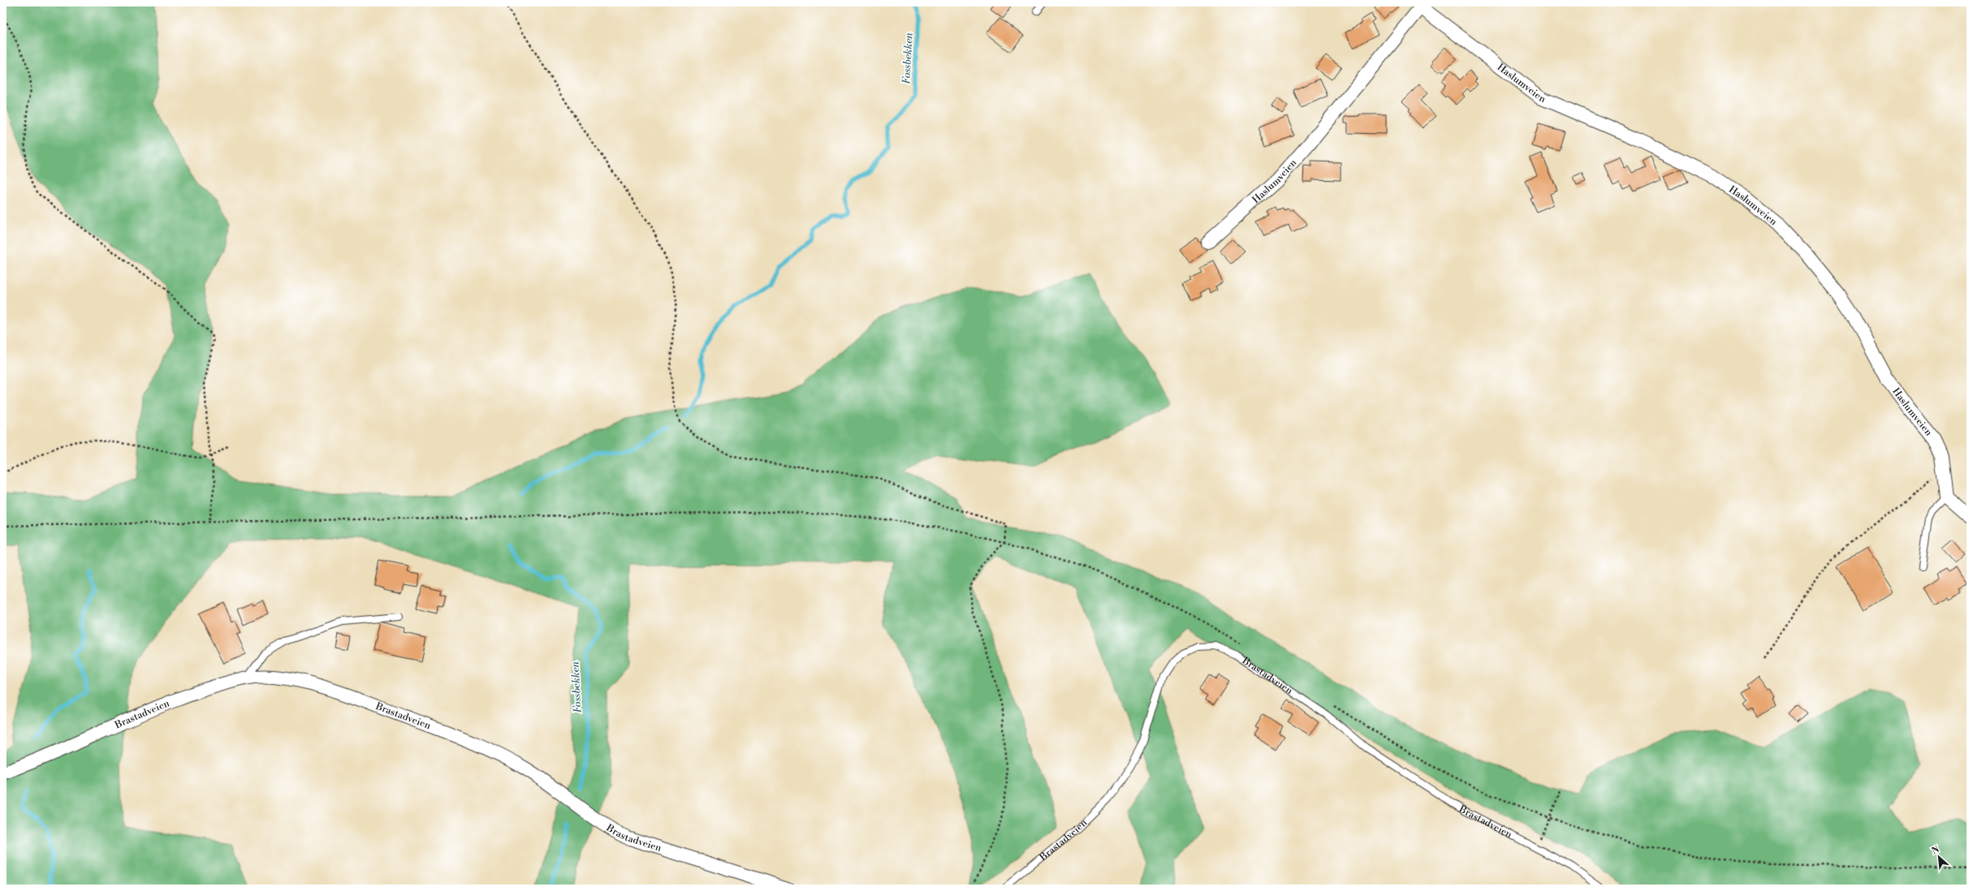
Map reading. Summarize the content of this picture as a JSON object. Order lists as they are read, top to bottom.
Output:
{
  "streets": {
    "street": ["Haslumveien", "Brastadveien"]
  },
  "water": ["Fossbekken"],
  "north": "top left"
}
